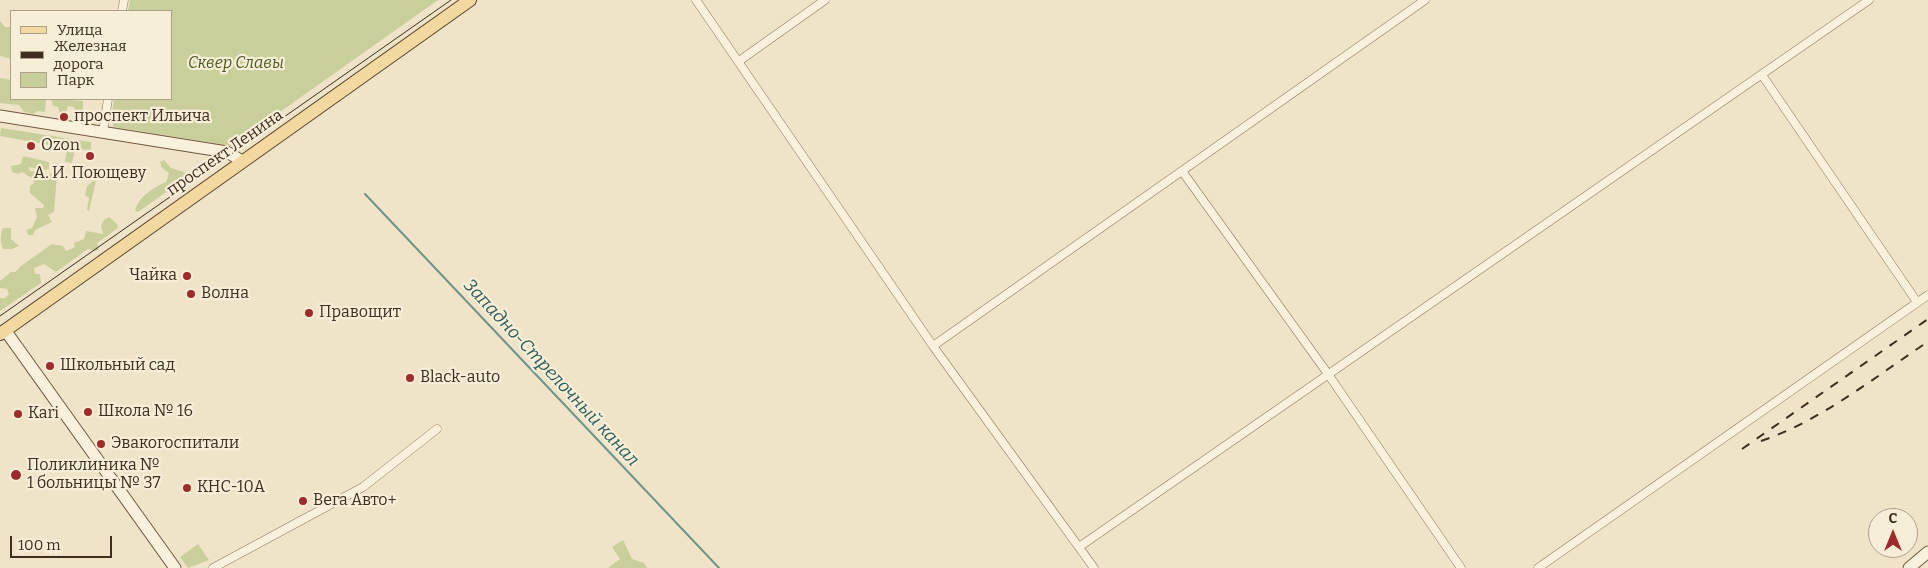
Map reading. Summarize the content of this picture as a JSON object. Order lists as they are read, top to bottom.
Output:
{
  "streets": {
    "main road": ["проспект Ленина"]
  },
  "water": ["Западно-Стрелочный канал"],
  "parks": ["Сквер Славы"],
  "places": [
    "проспект Ильича",
    "Ozon",
    "А. И. Поющеву",
    "Чайка",
    "Волна",
    "Правощит",
    "Школьный сад",
    "Black-auto",
    "Школа № 16",
    "Kari",
    "Эвакогоспитали",
    "Поликлиника № 1 больницы № 37",
    "КНС-10А",
    "Вега Авто+"
  ],
  "legend": ["Улица", "Железная дорога", "Парк"],
  "scale_bar": "100 m",
  "north": "top"
}
